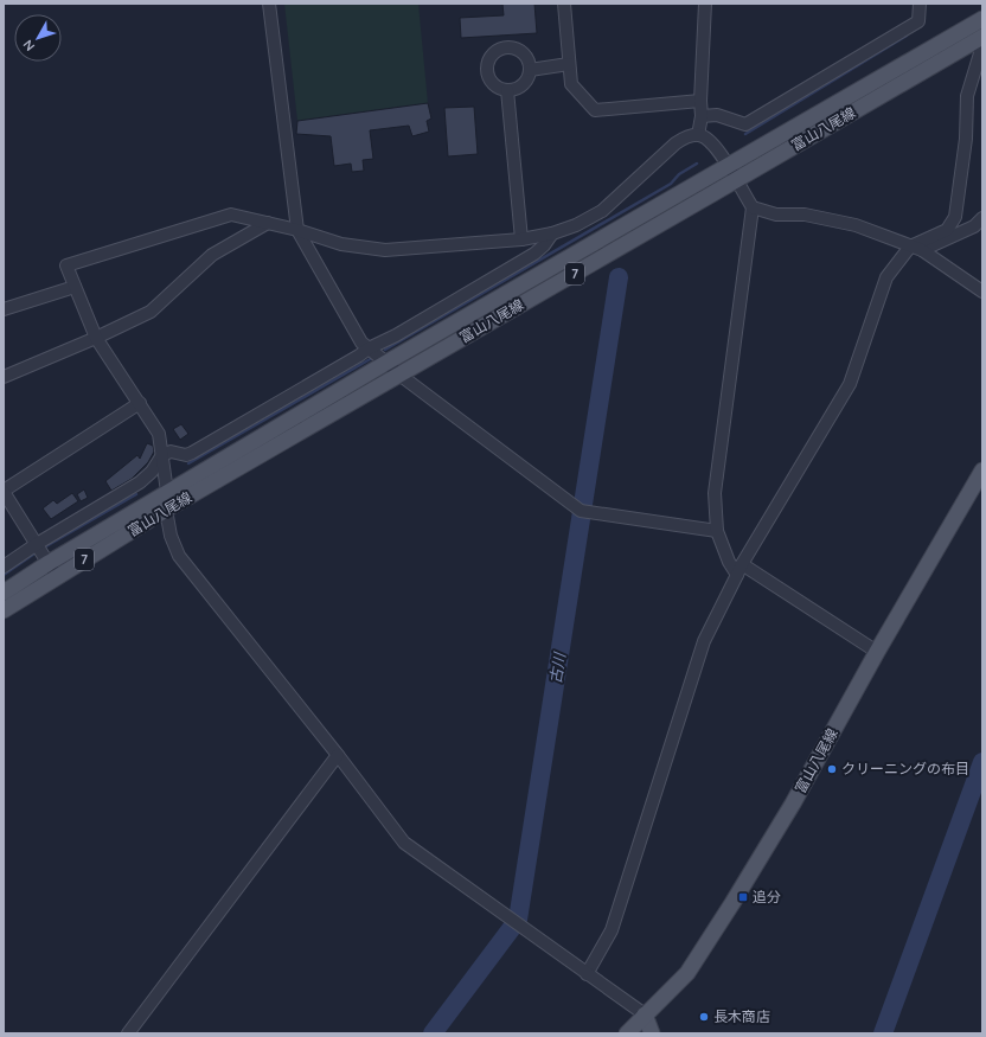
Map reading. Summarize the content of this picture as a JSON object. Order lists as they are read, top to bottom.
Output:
{
  "streets": {
    "main road": ["富山八尾線", "7"]
  },
  "water": ["古川"],
  "places": {
    "other": ["クリーニングの布目", "長木商店"],
    "transit": ["追分"]
  },
  "north": "bottom left"
}
